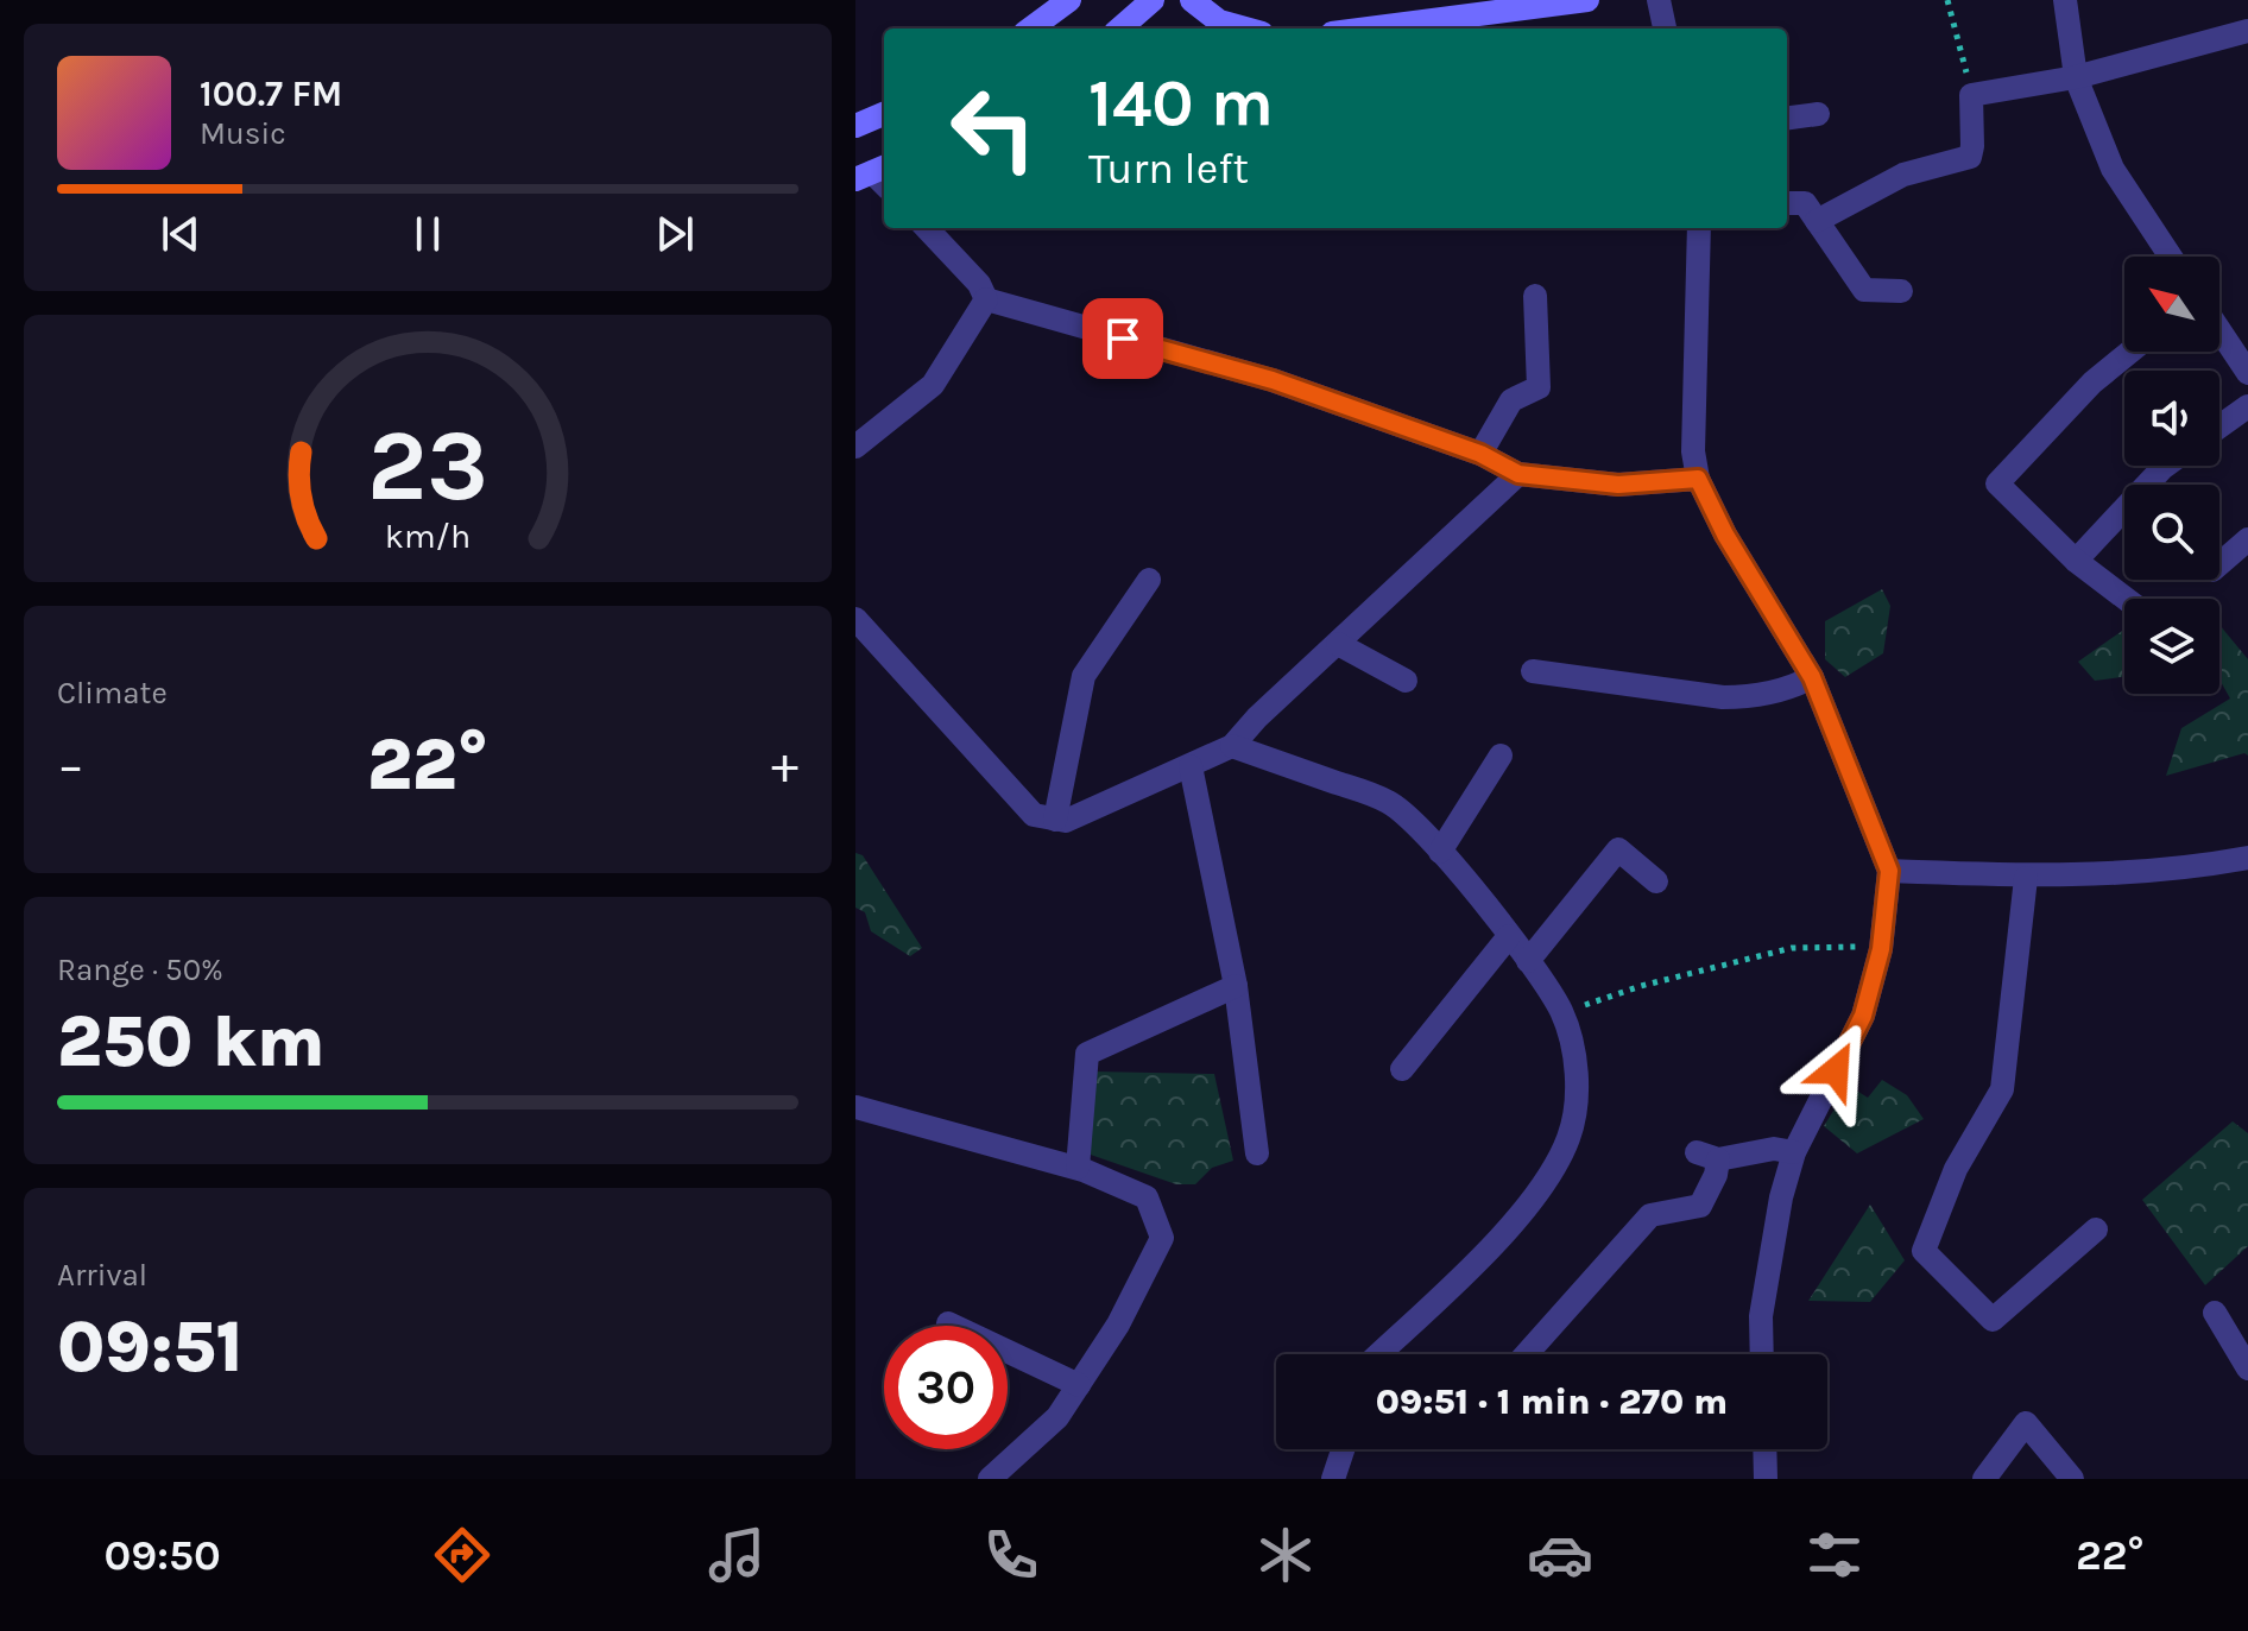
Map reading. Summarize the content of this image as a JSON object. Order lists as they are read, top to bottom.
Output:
{
  "north": "top left",
  "page": {
    "turn": ["140 m", "Turn left"],
    "song": ["100.7 FM", "Music"],
    "tile": [
      "Climate",
      ["Range · 50%", "250 km"],
      ["Arrival", "09:51"]
    ],
    "heat": ["−", "22°", "+"],
    "limit": "30",
    "trip": "09:51 · 1 min · 270 m",
    "tabs": ["09:50", "22°"],
    "gauge": ["23", "km/h"]
  }
}
